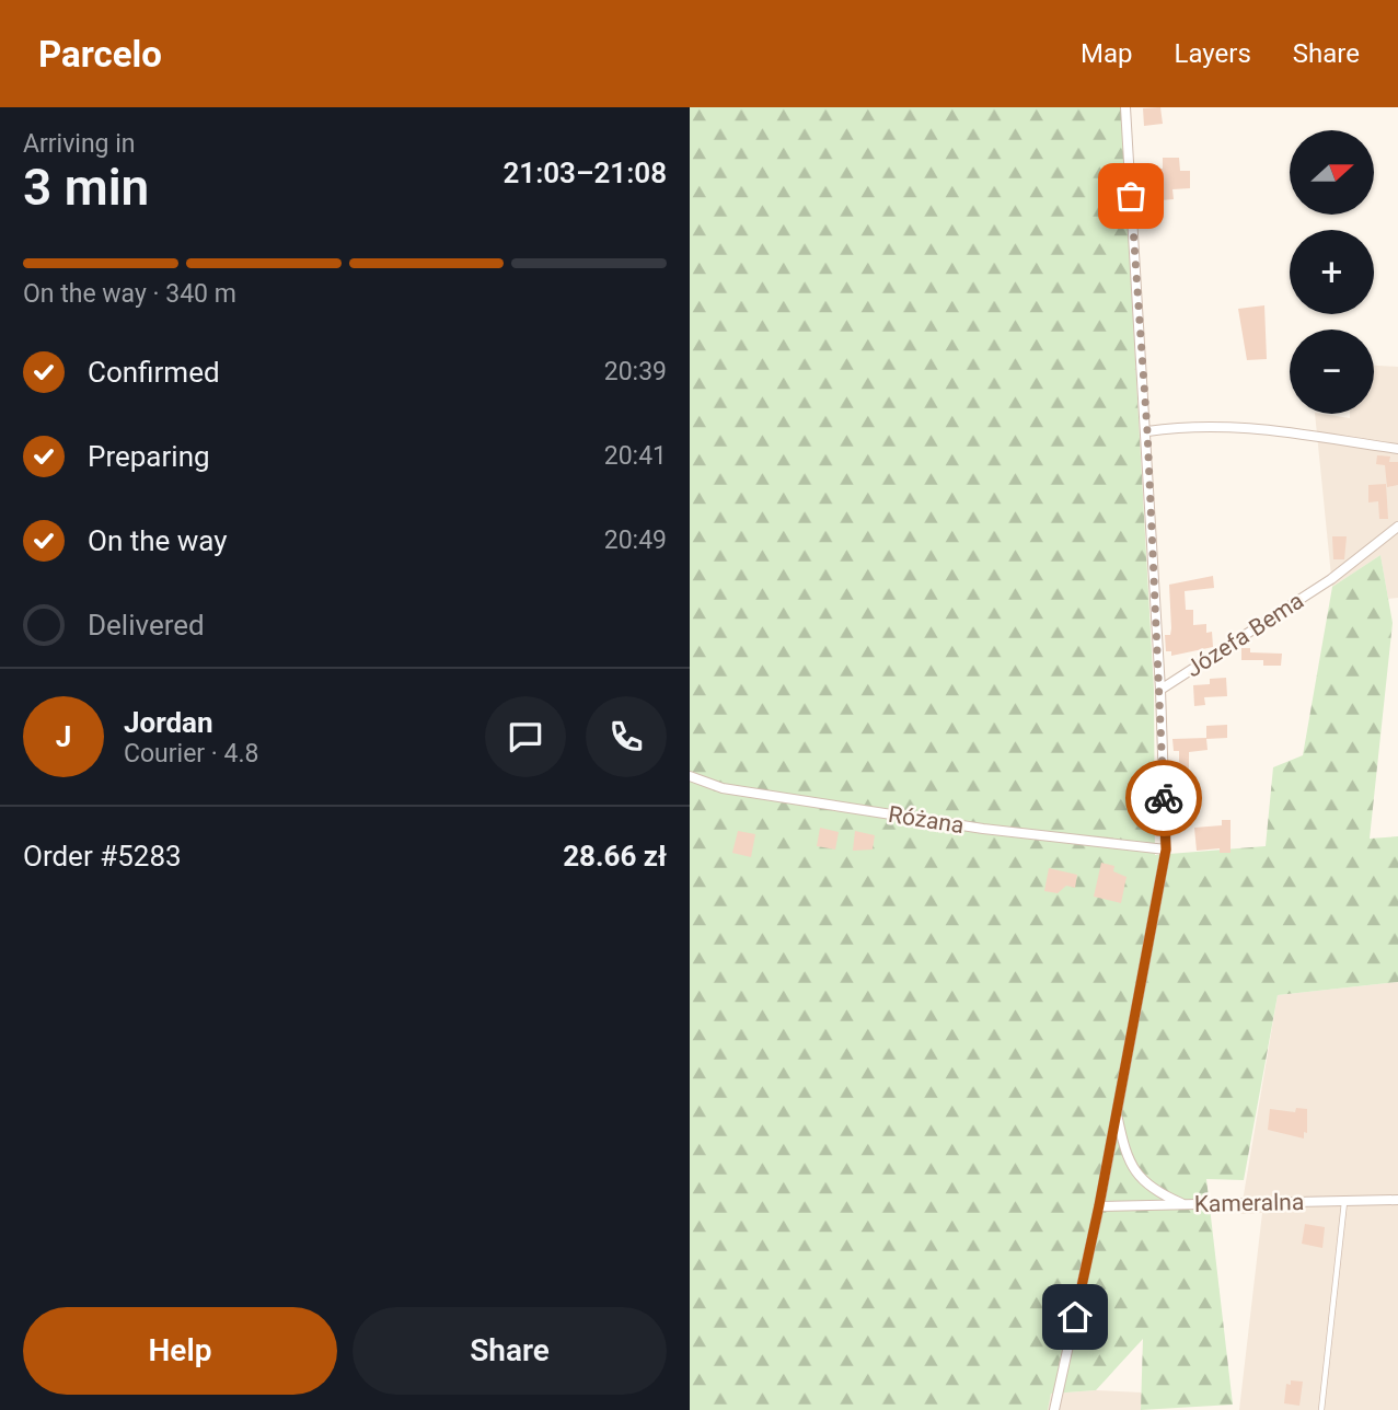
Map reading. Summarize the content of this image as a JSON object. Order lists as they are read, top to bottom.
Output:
{
  "streets": {
    "street": ["Józefa Bema", "Różana", "Kameralna"]
  },
  "crossings": [
    ["Józefa Bema", "Różana"],
    ["Józefa Bema", "Kameralna"]
  ],
  "north": "right",
  "page": {
    "header": "Parcelo",
    "nav": ["Map", "Layers", "Share"],
    "heading": ["3 min", "Arriving in", "21:03–21:08"],
    "panel": [
      "Jordan",
      "Courier · 4.8",
      "Order #5283",
      "28.66 zł"
    ],
    "map_buttons": ["+", "−"],
    "bar": "On the way · 340 m",
    "list": [
      ["Confirmed", "20:39"],
      ["Preparing", "20:41"],
      ["On the way", "20:49"],
      "Delivered"
    ],
    "round": "J",
    "buttons": ["Help", "Share"]
  }
}
